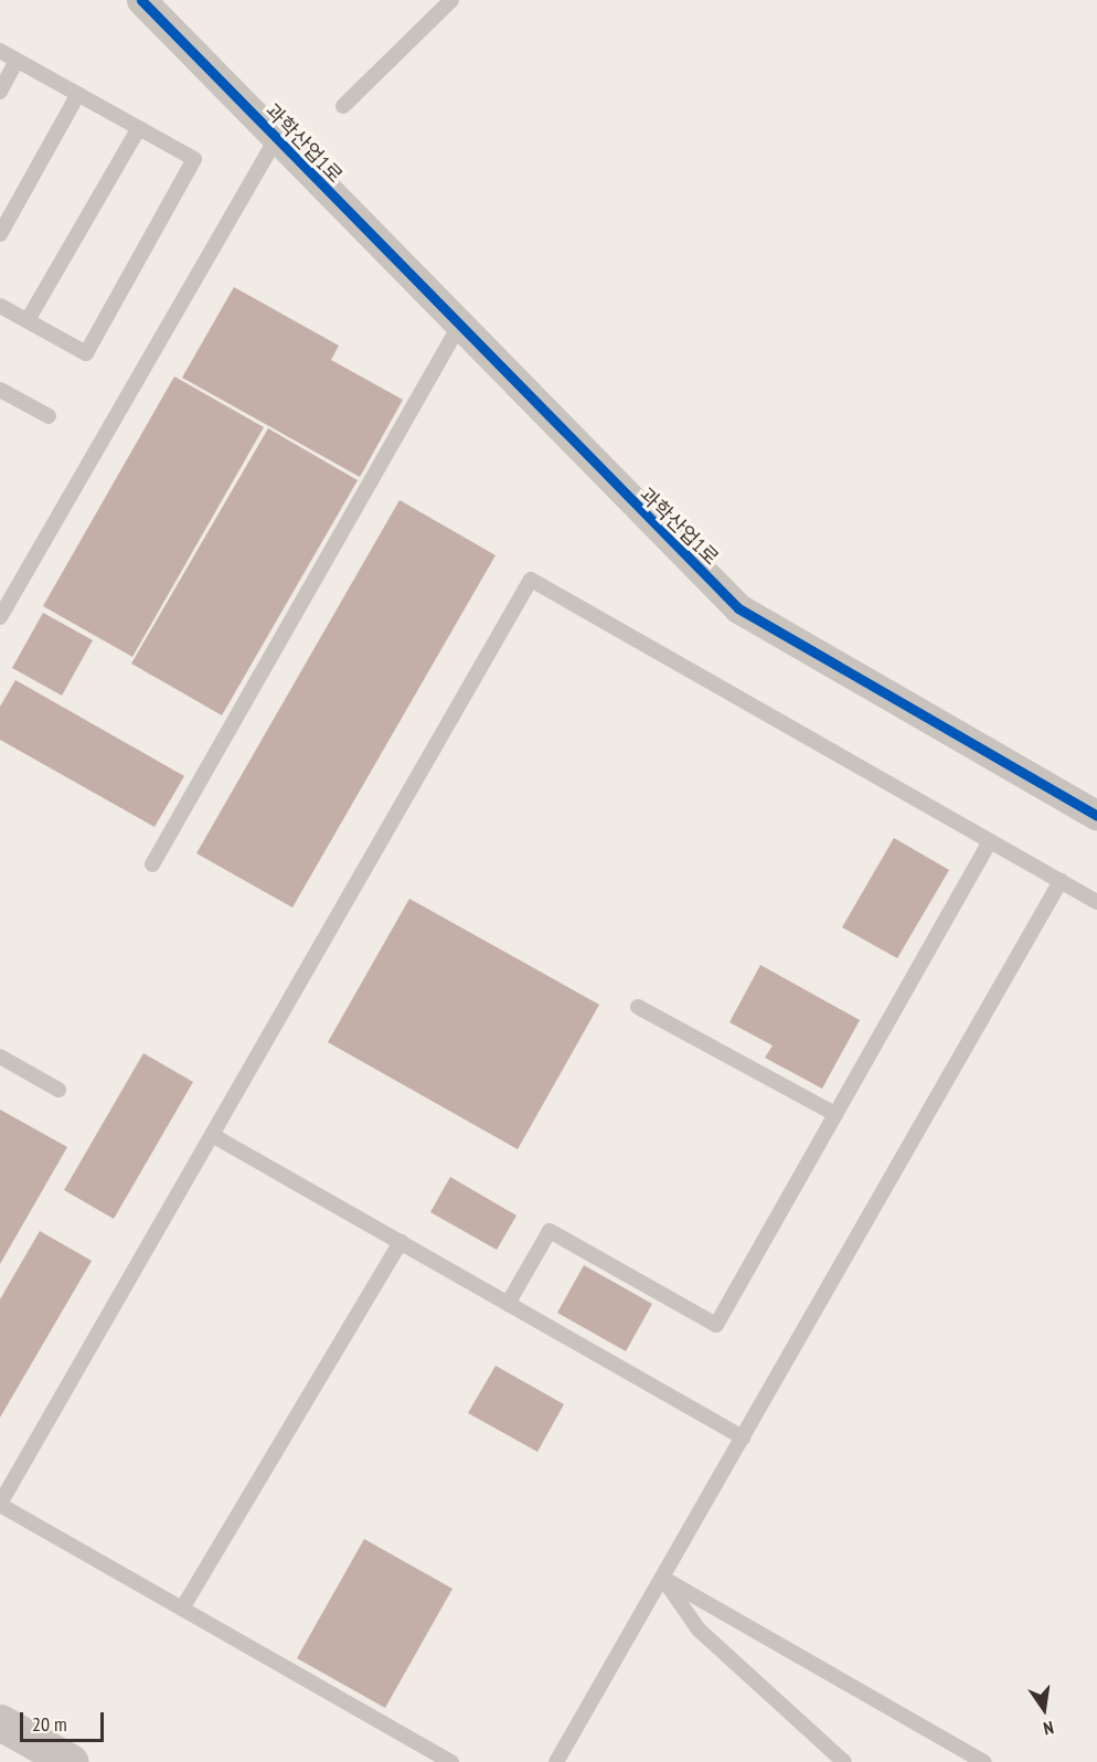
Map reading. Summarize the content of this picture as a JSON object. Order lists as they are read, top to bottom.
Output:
{
  "streets": {
    "street": ["과학산업1로"]
  },
  "scale_bar": "20 m",
  "north": "bottom"
}
